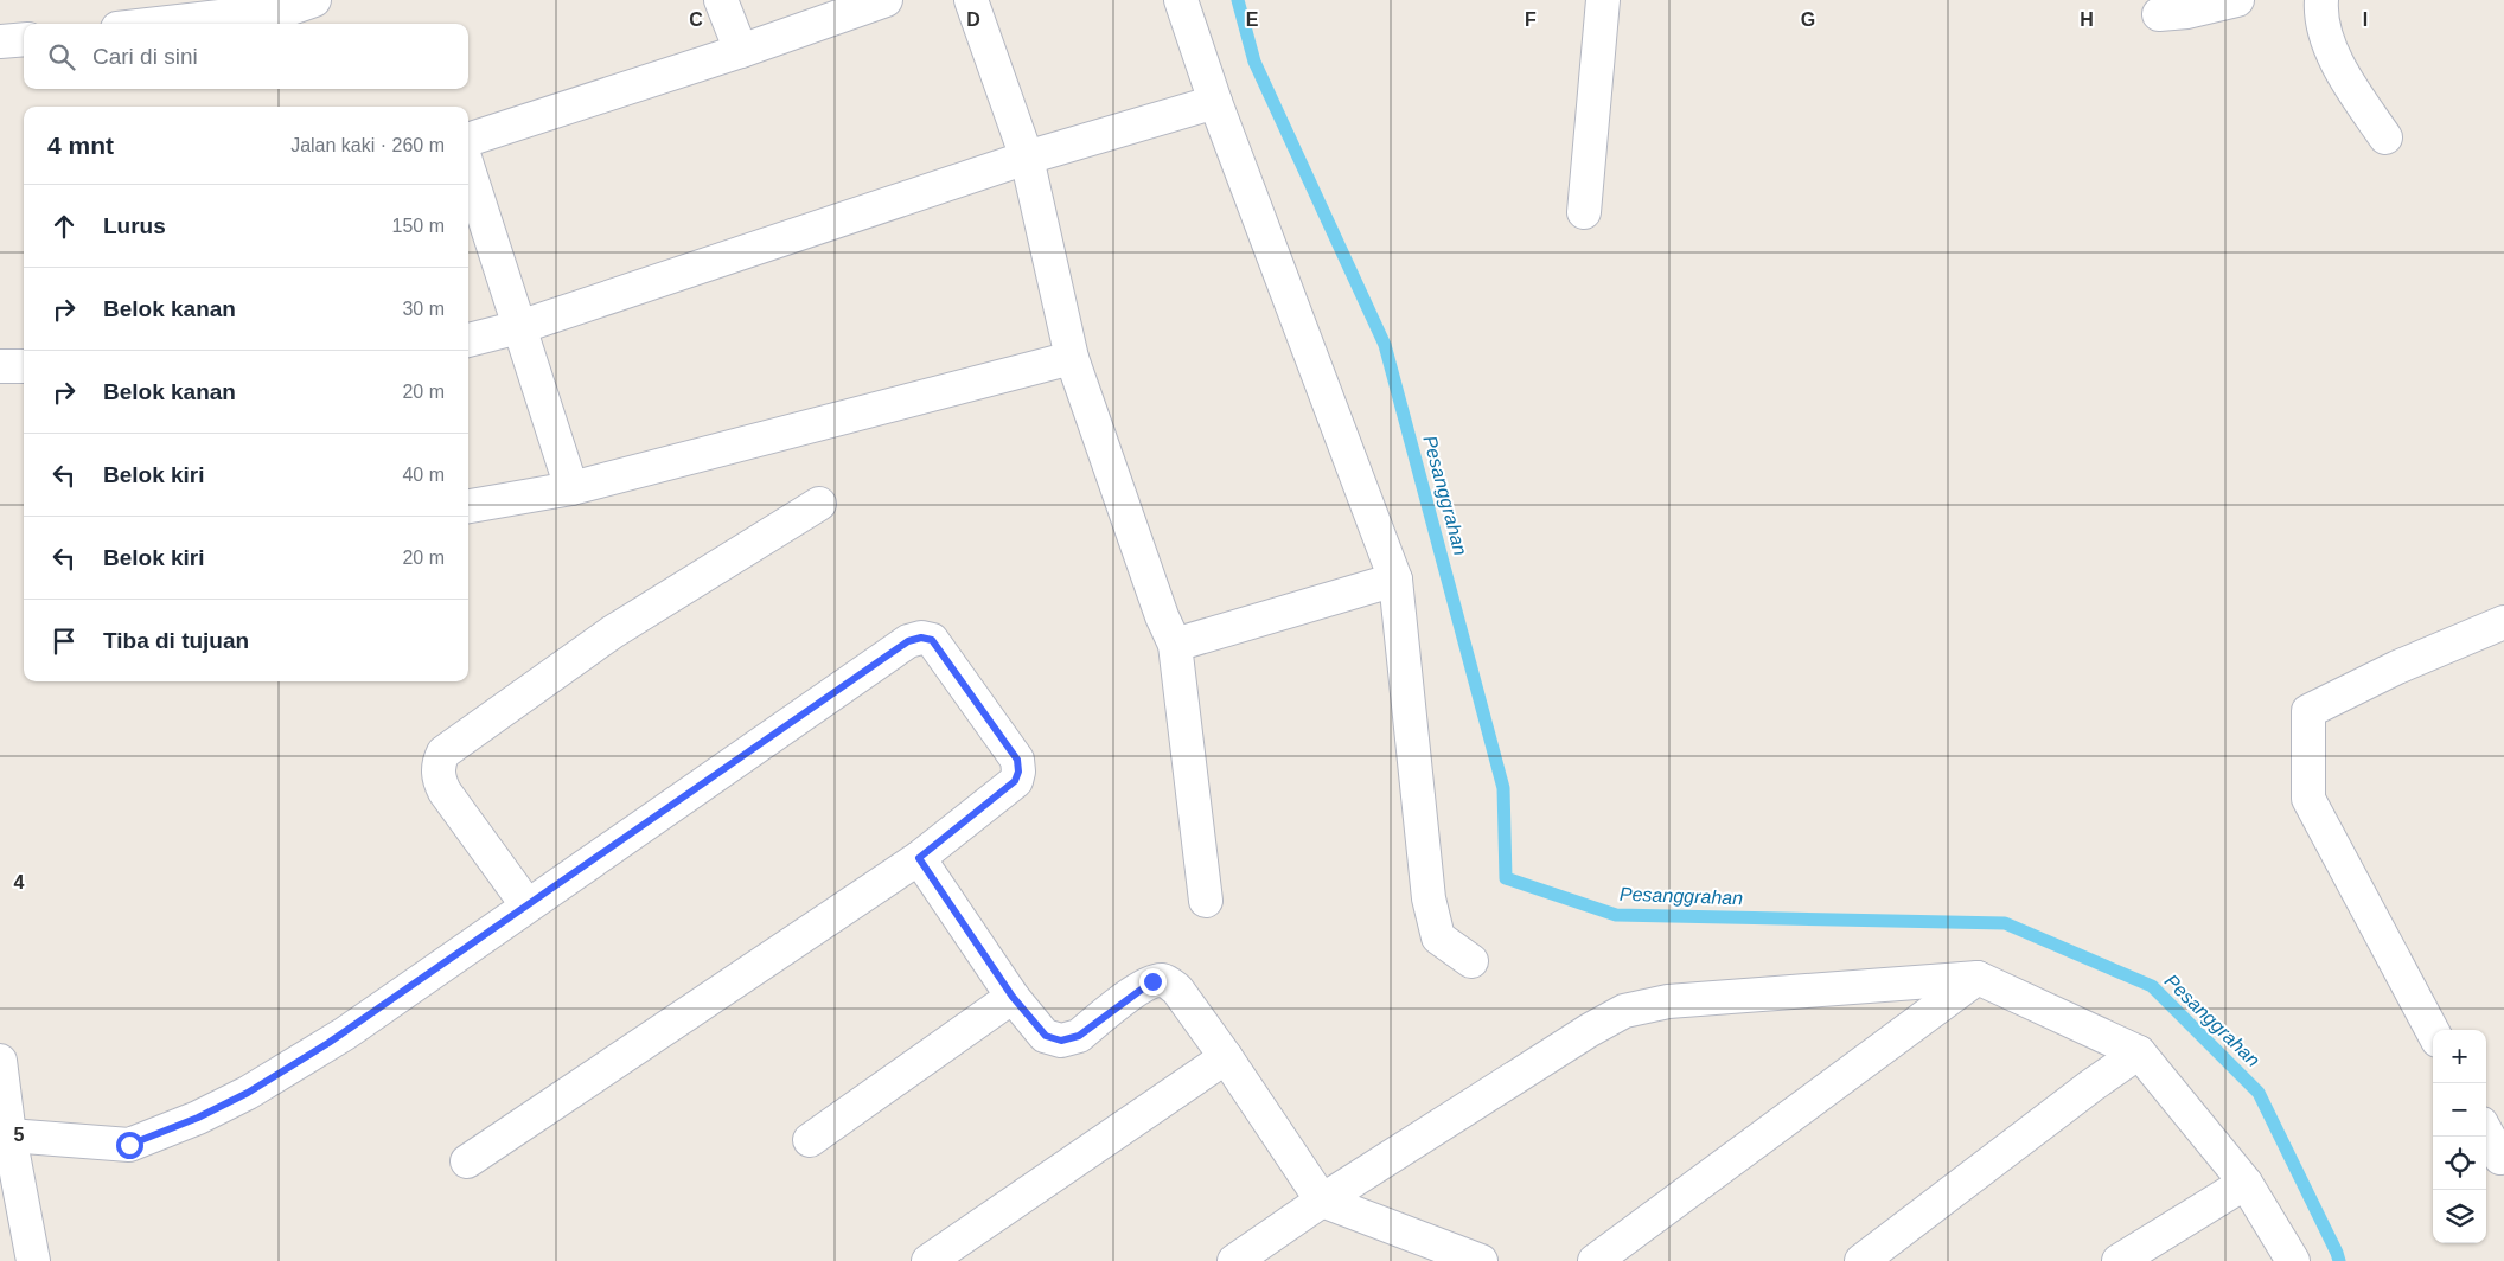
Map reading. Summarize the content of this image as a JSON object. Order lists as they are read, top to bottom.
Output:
{
  "water": ["Pesanggrahan"],
  "page": {
    "search": "Cari di sini",
    "heading": ["4 mnt", "Jalan kaki · 260 m"],
    "list": [
      ["Lurus", "150 m"],
      ["Belok kanan", "30 m"],
      ["Belok kanan", "20 m"],
      ["Belok kiri", "40 m"],
      ["Belok kiri", "20 m"],
      "Tiba di tujuan"
    ],
    "map_buttons": ["+", "−"]
  },
  "grid": {
    "columns": [
      "C",
      "D",
      "E",
      "F",
      "G",
      "H",
      "I"
    ],
    "rows": ["4", "5"]
  }
}
